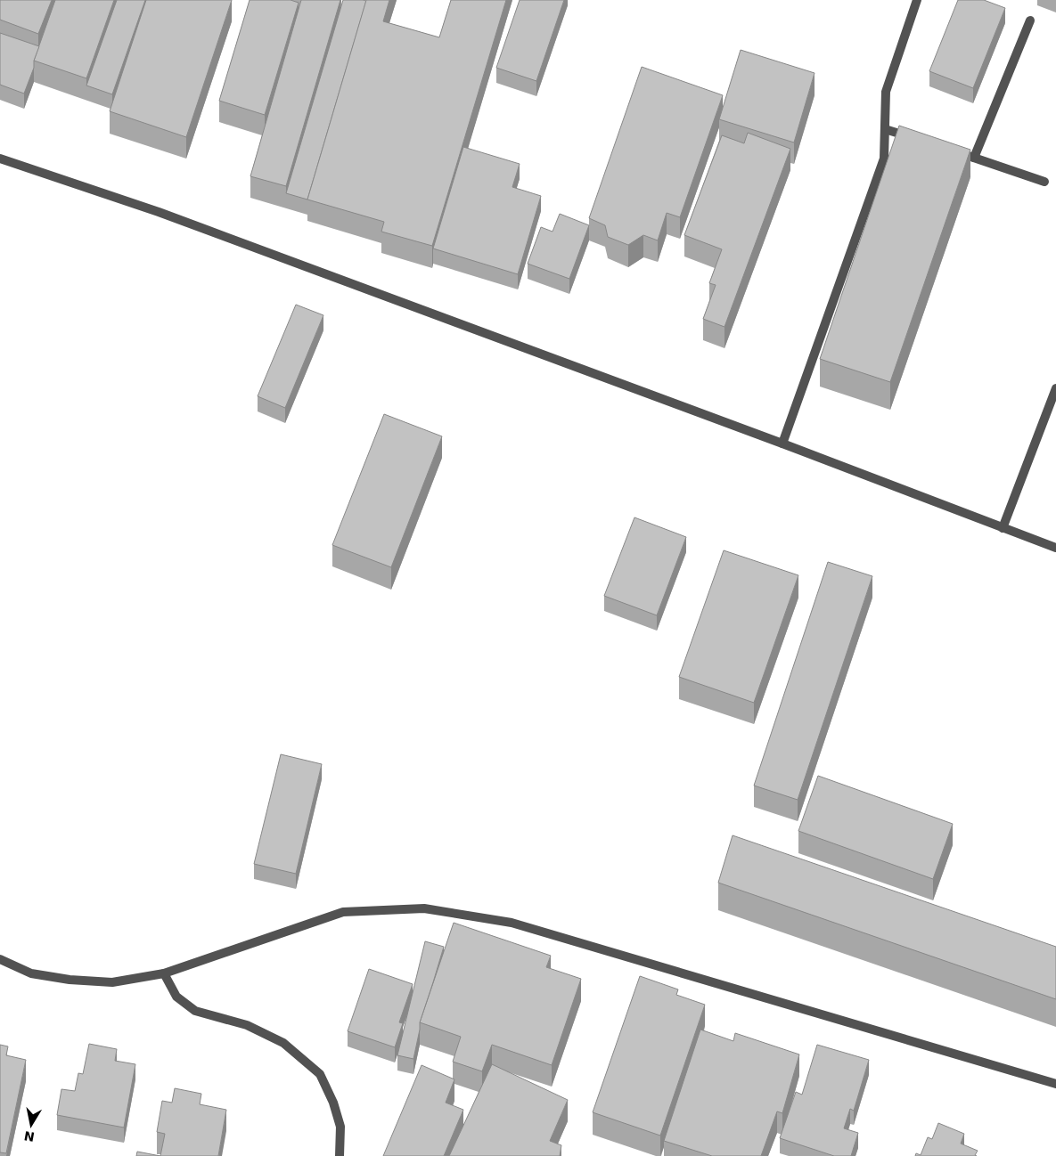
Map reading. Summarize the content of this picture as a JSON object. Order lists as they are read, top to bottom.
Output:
{
  "north": "bottom"
}
